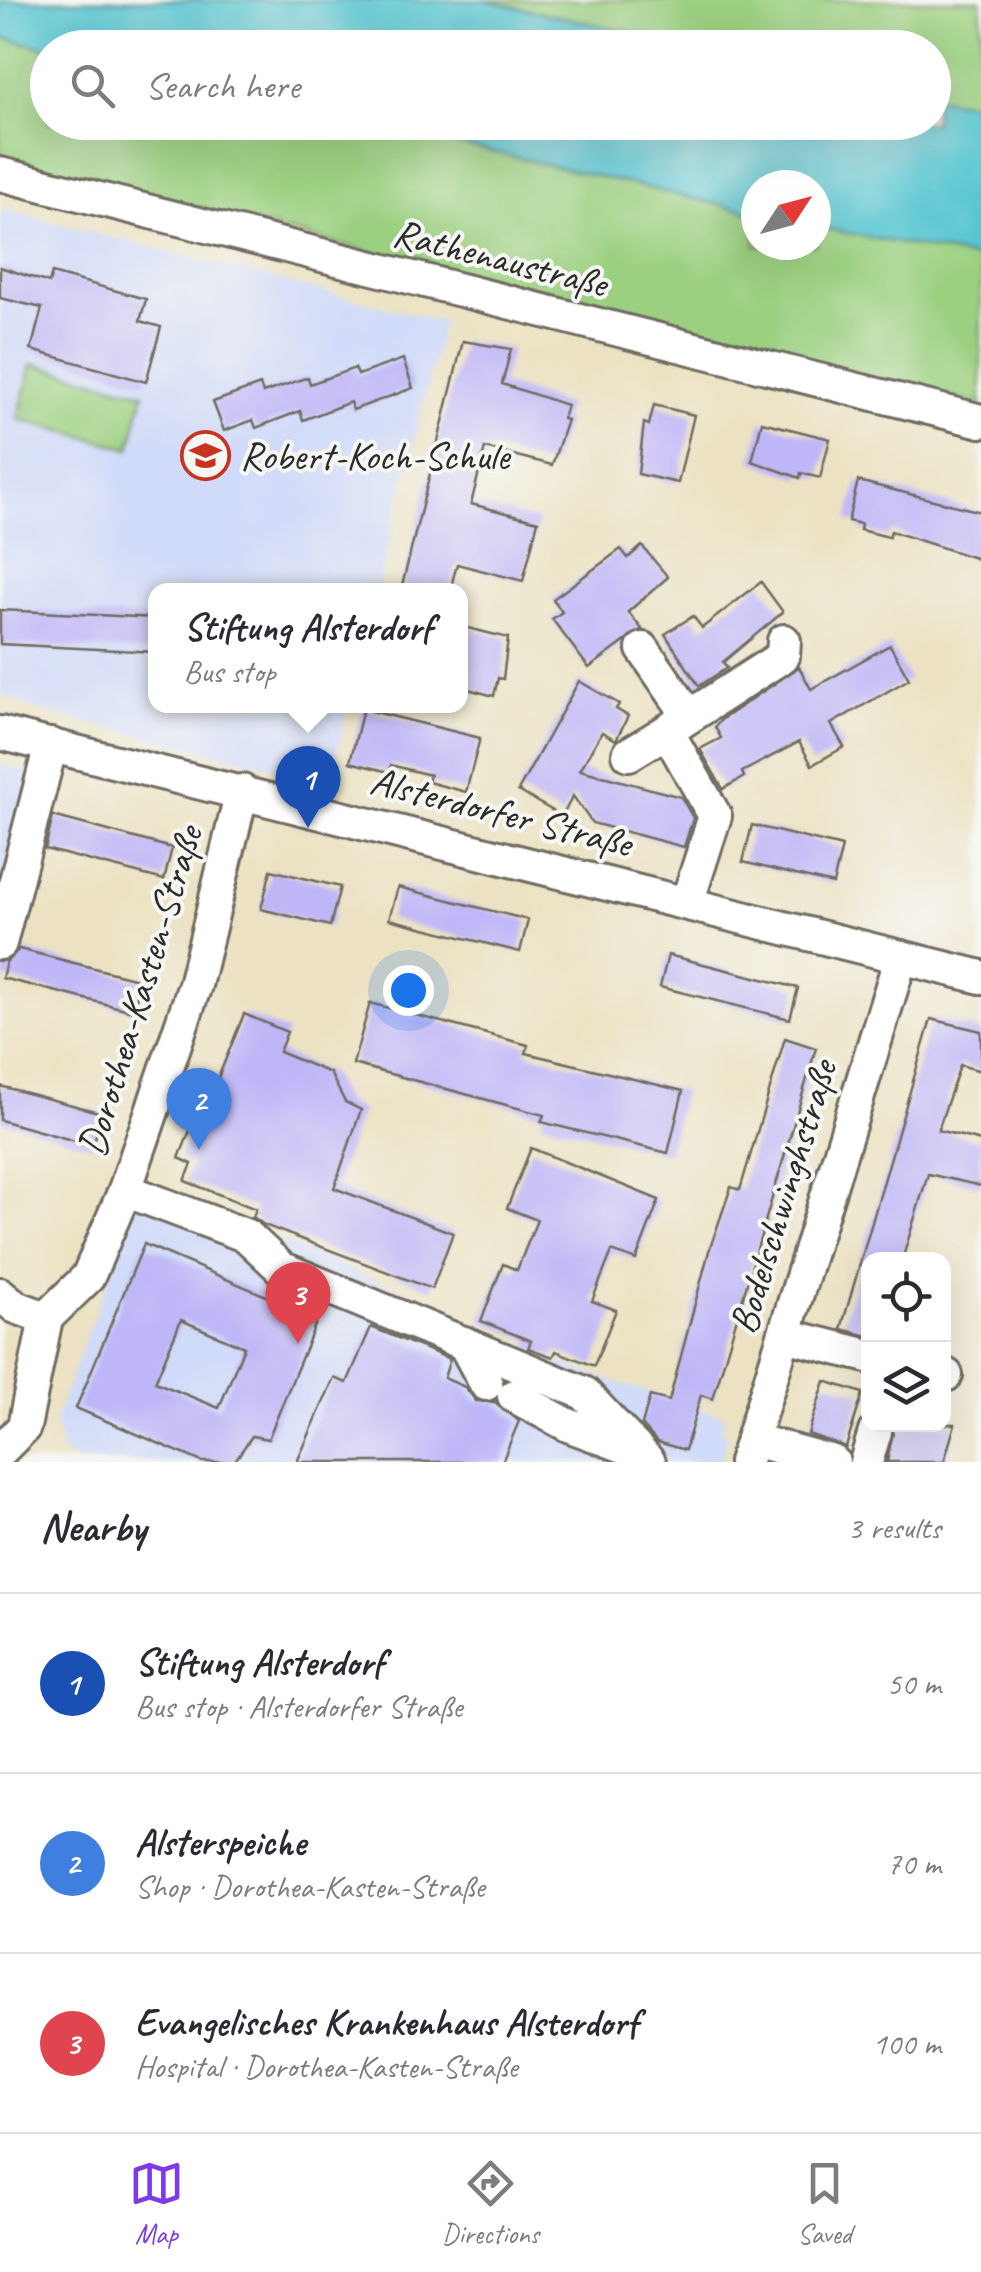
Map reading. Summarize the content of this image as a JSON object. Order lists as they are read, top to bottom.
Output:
{
  "streets": {
    "street": [
      "Rathenaustraße",
      "Alsterdorfer Straße",
      "Dorothea-Kasten-Straße",
      "Bodelschwinghstraße"
    ]
  },
  "crossings": [
    ["Alsterdorfer Straße", "Dorothea-Kasten-Straße"],
    ["Alsterdorfer Straße", "Bodelschwinghstraße"]
  ],
  "places": {
    "school or university": ["Robert-Koch-Schule"]
  },
  "north": "top right",
  "page": {
    "search": "Search here",
    "popup": ["Stiftung Alsterdorf", "Bus stop"],
    "pins": ["1", "2", "3"],
    "heading": ["Nearby", "3 results"],
    "list": [
      {
        "mark": "1",
        "name": "Stiftung Alsterdorf",
        "note": "Bus stop · Alsterdorfer Straße",
        "value": "50 m"
      },
      {
        "mark": "2",
        "name": "Alsterspeiche",
        "note": "Shop · Dorothea-Kasten-Straße",
        "value": "70 m"
      },
      {
        "mark": "3",
        "name": "Evangelisches Krankenhaus Alsterdorf",
        "note": "Hospital · Dorothea-Kasten-Straße",
        "value": "100 m"
      }
    ],
    "nav": ["Map", "Directions", "Saved"]
  }
}
